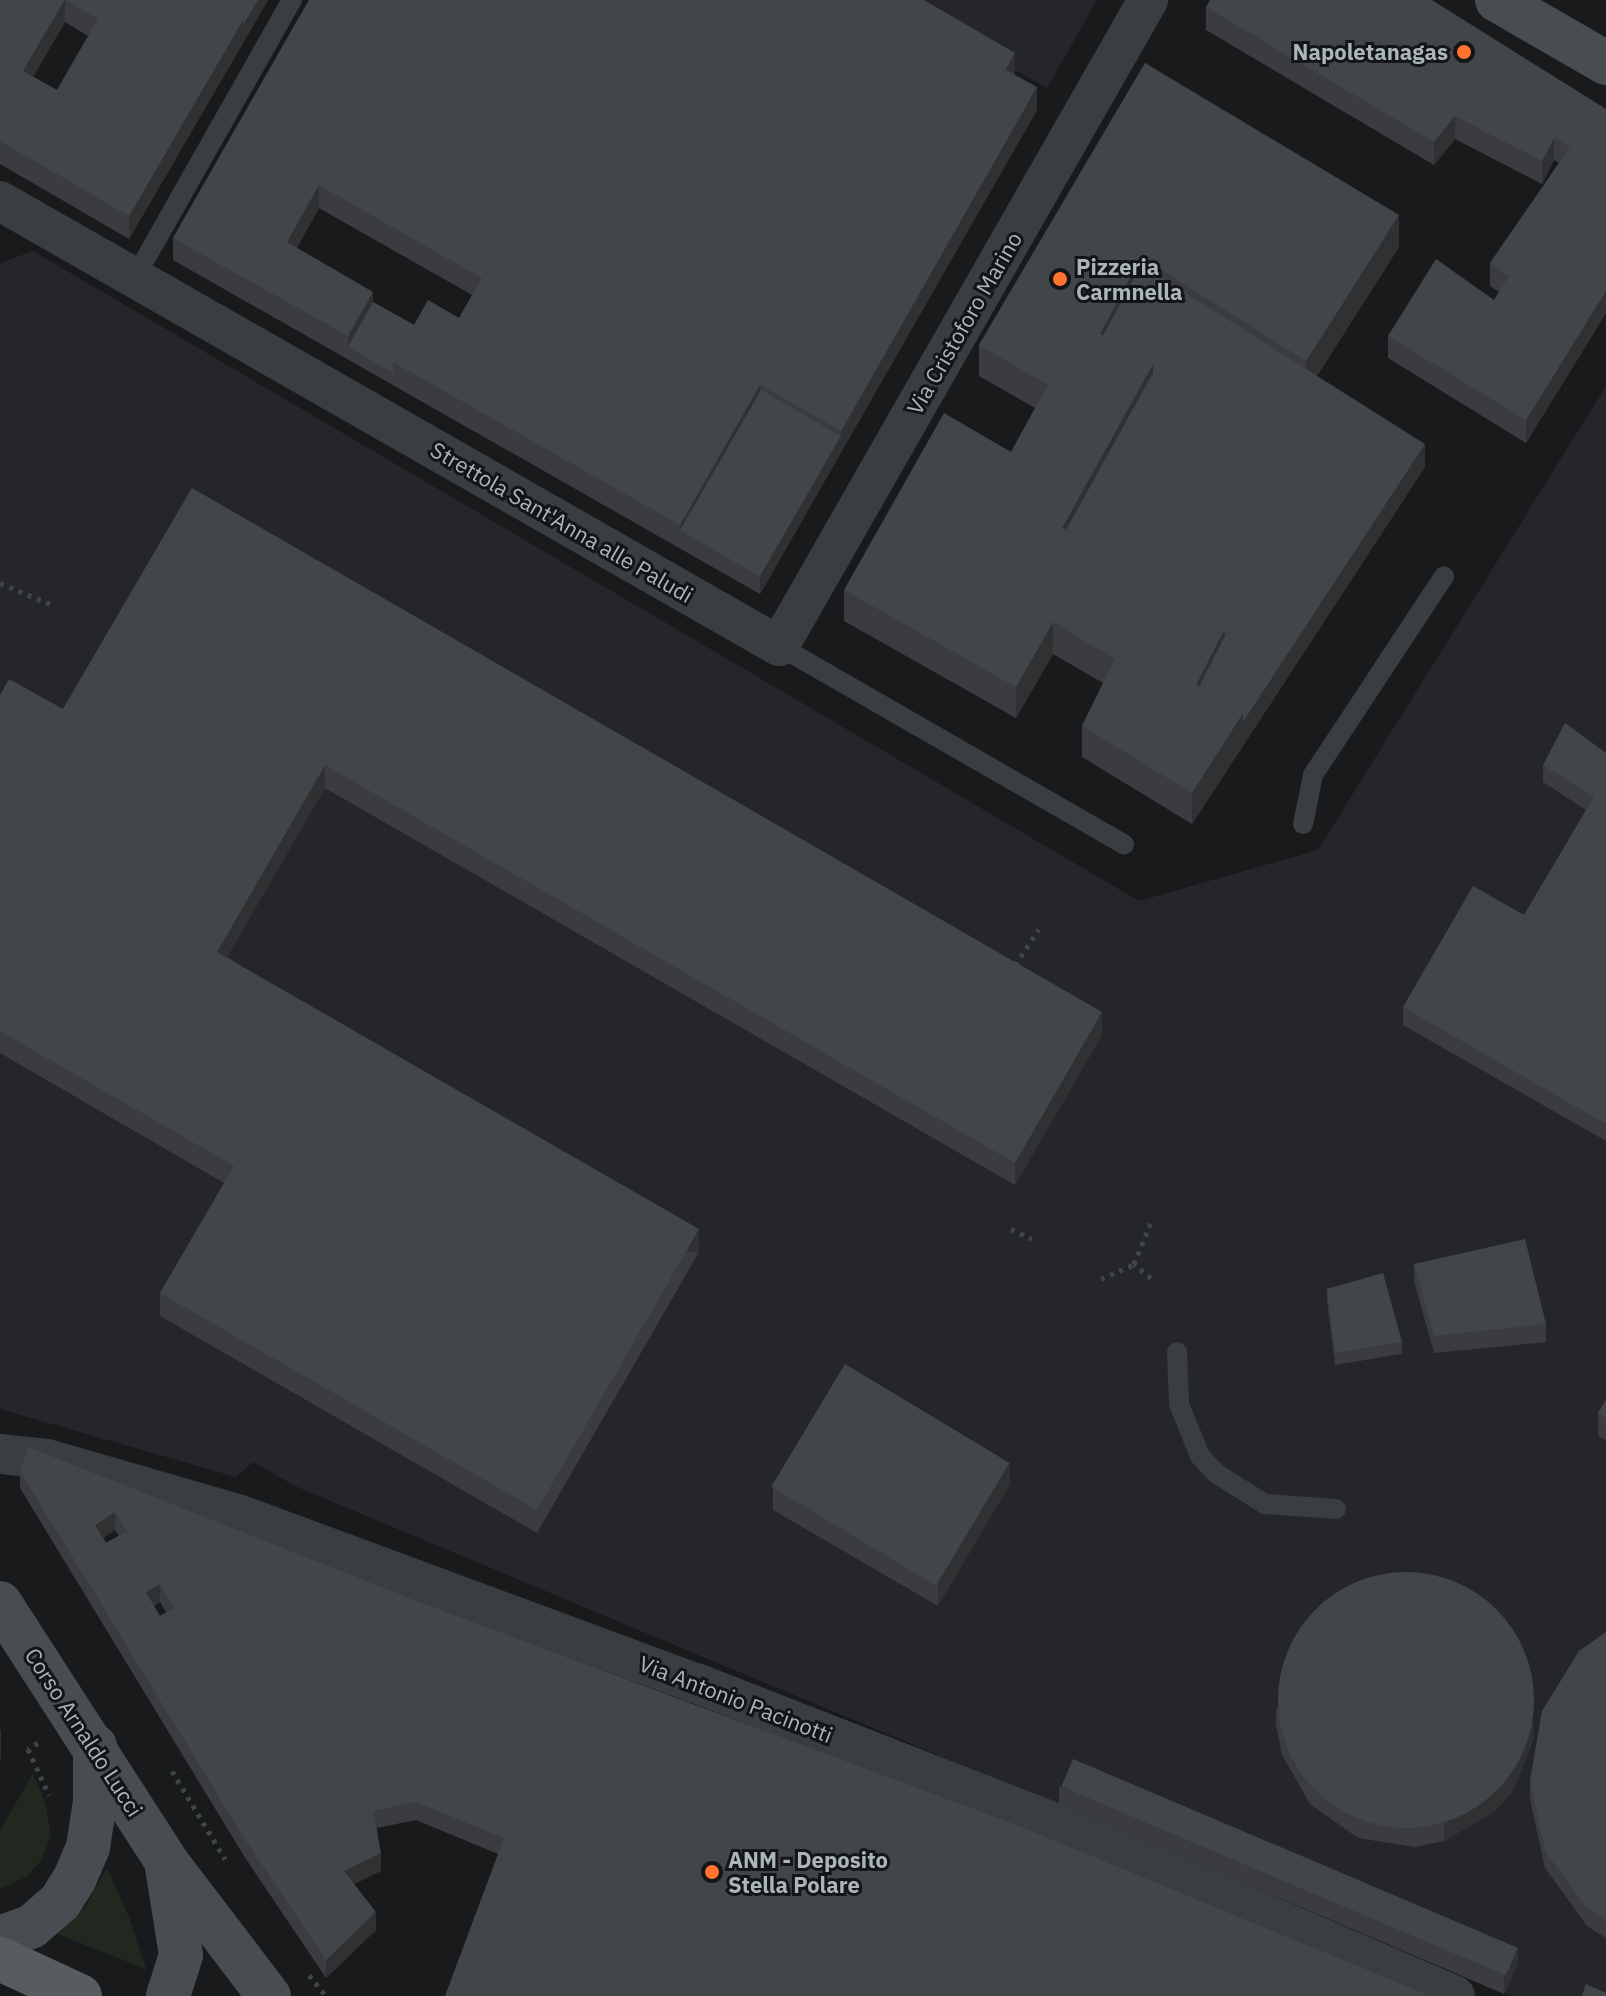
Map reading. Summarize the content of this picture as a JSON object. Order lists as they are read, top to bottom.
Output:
{
  "streets": {
    "main road": ["Corso Arnaldo Lucci"],
    "street": ["Via Cristoforo Marino", "Strettola Sant'Anna alle Paludi", "Via Antonio Pacinotti"]
  },
  "crossings": [
    ["Via Cristoforo Marino", "Strettola Sant'Anna alle Paludi"]
  ],
  "places": ["Napoletanagas", "Pizzeria Carmnella", "ANM - Deposito Stella Polare"]
}
